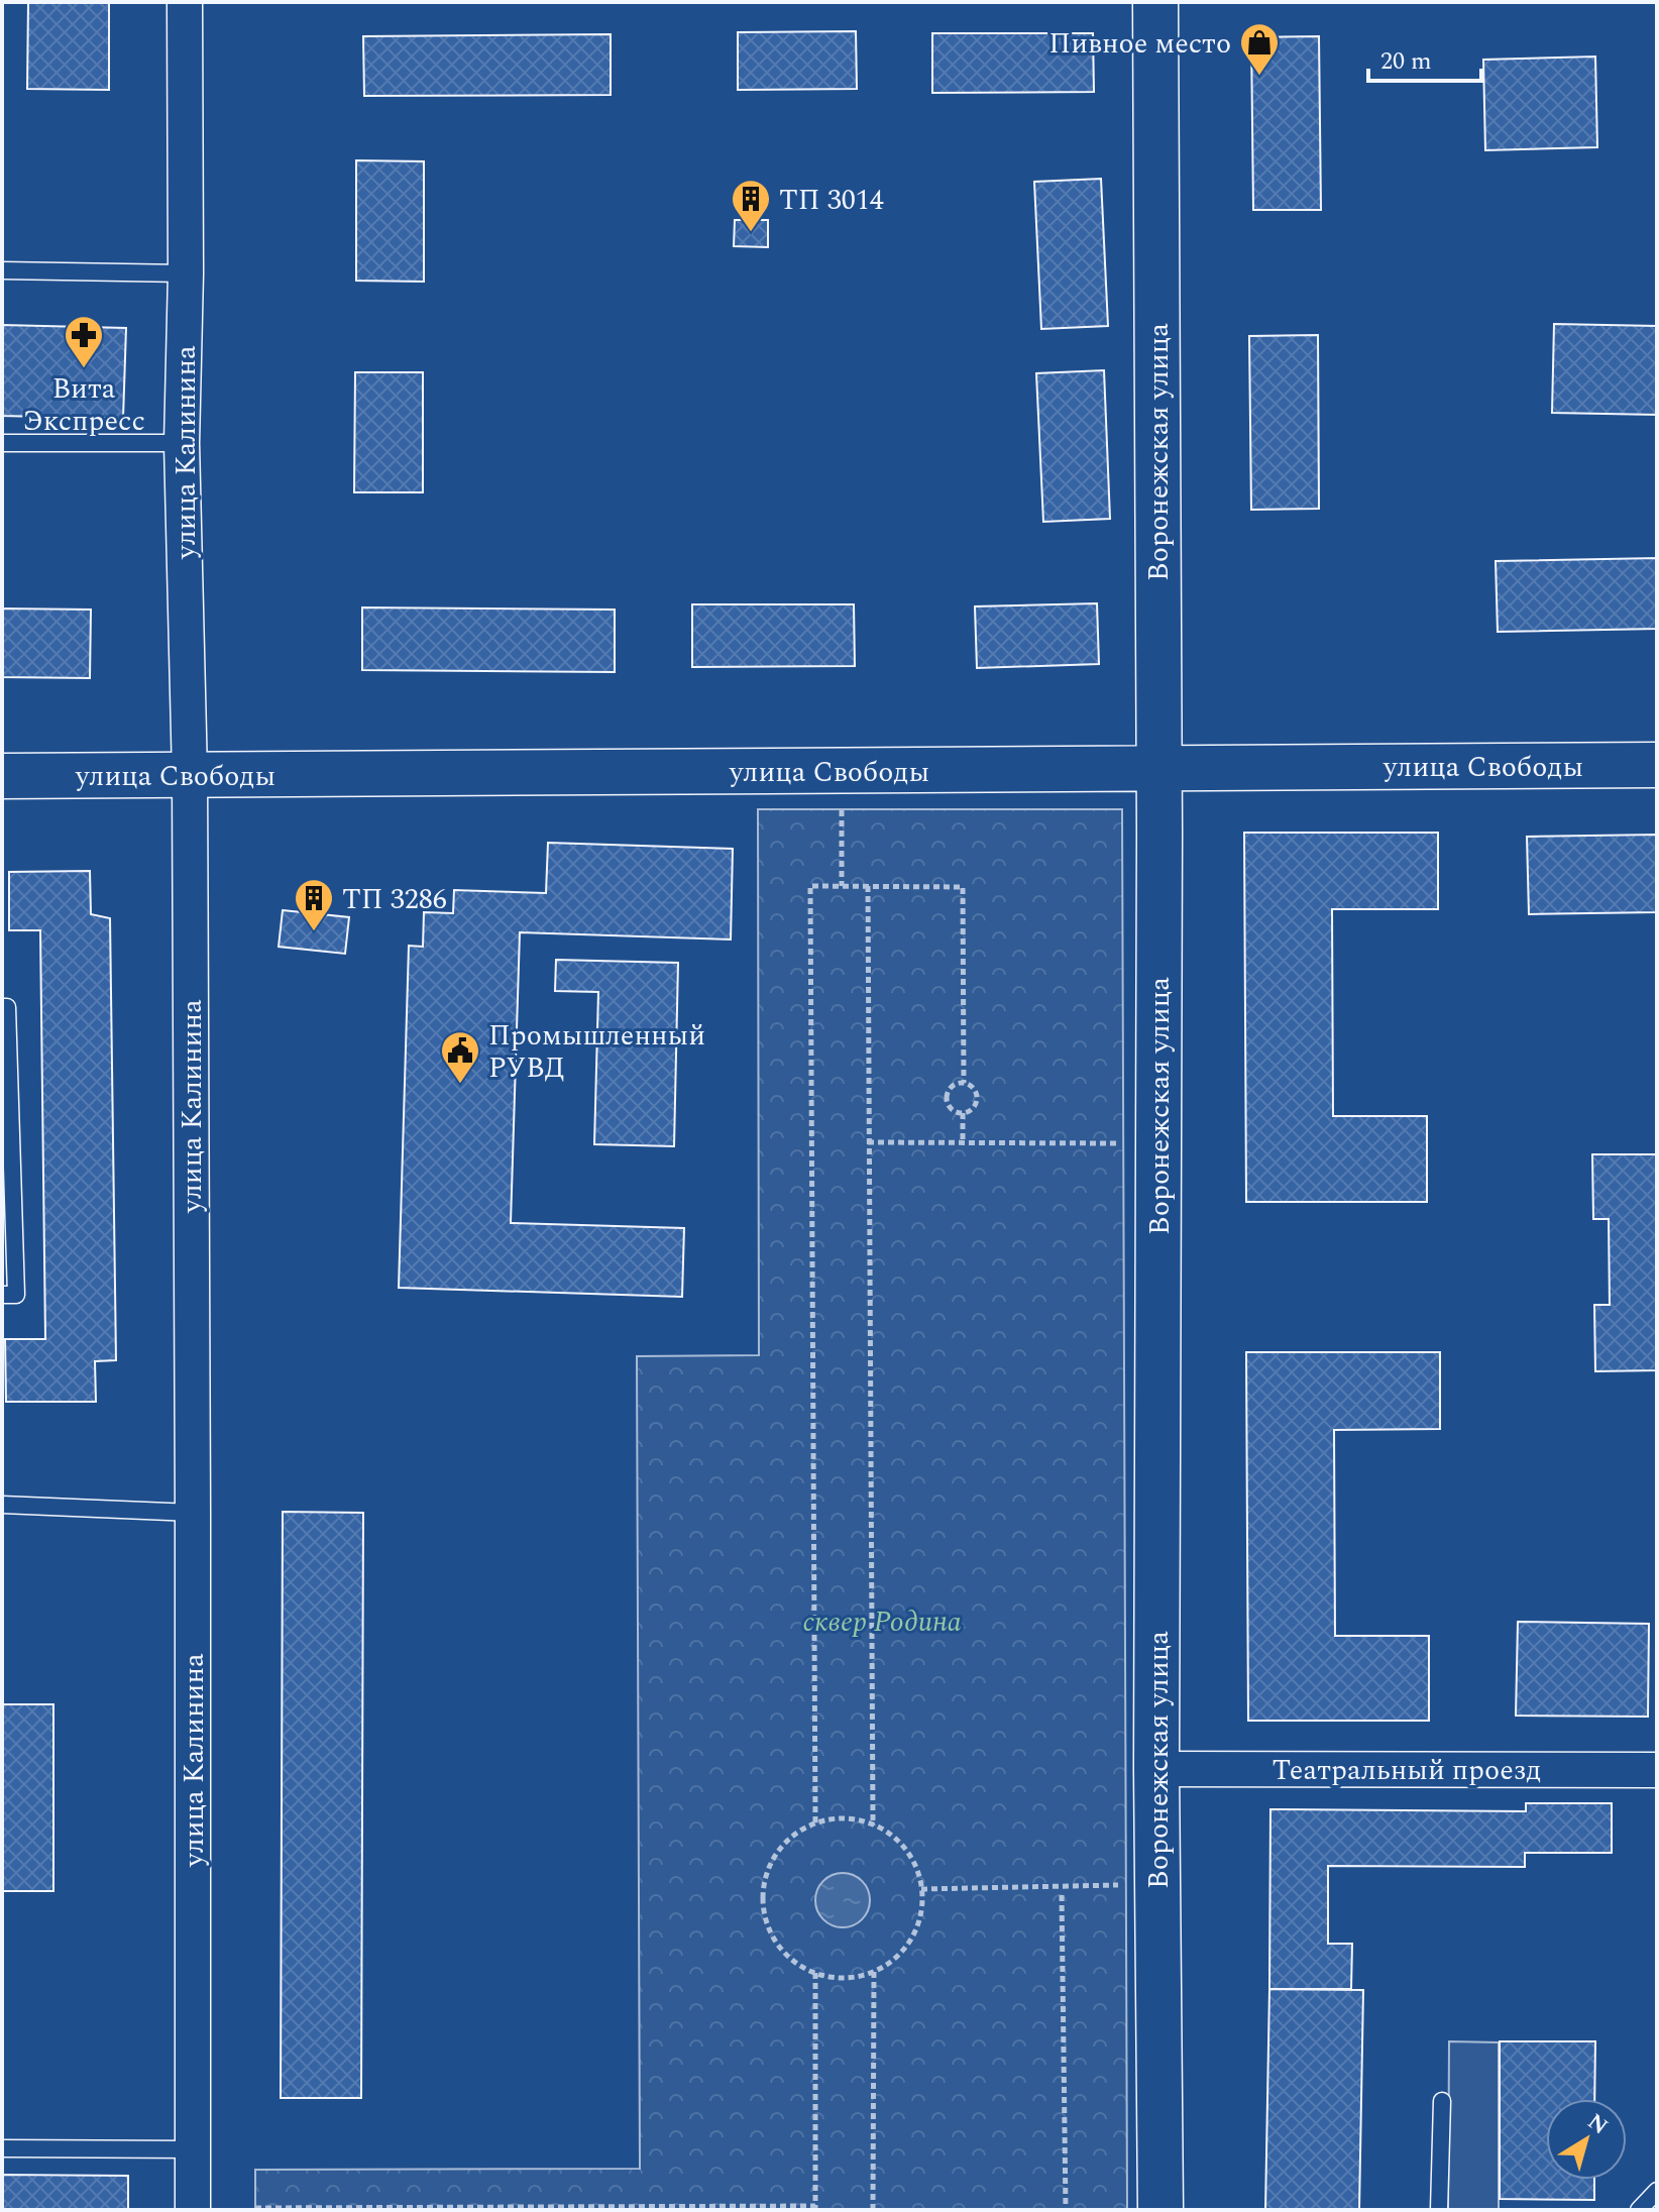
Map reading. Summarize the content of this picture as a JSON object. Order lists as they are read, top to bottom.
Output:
{
  "streets": {
    "street": [
      "улица Калинина",
      "Воронежская улица",
      "улица Свободы",
      "Театральный проезд"
    ]
  },
  "crossings": [
    ["улица Калинина", "улица Свободы"],
    ["Воронежская улица", "улица Свободы"],
    ["Воронежская улица", "Театральный проезд"]
  ],
  "parks": ["сквер Родина"],
  "places": {
    "shop": ["Пивное место"],
    "building": ["ТП 3014", "ТП 3286"],
    "pharmacy": ["Вита Экспресс"],
    "public building": ["Промышленный РУВД"]
  },
  "scale_bar": "20 m",
  "north": "top right"
}
